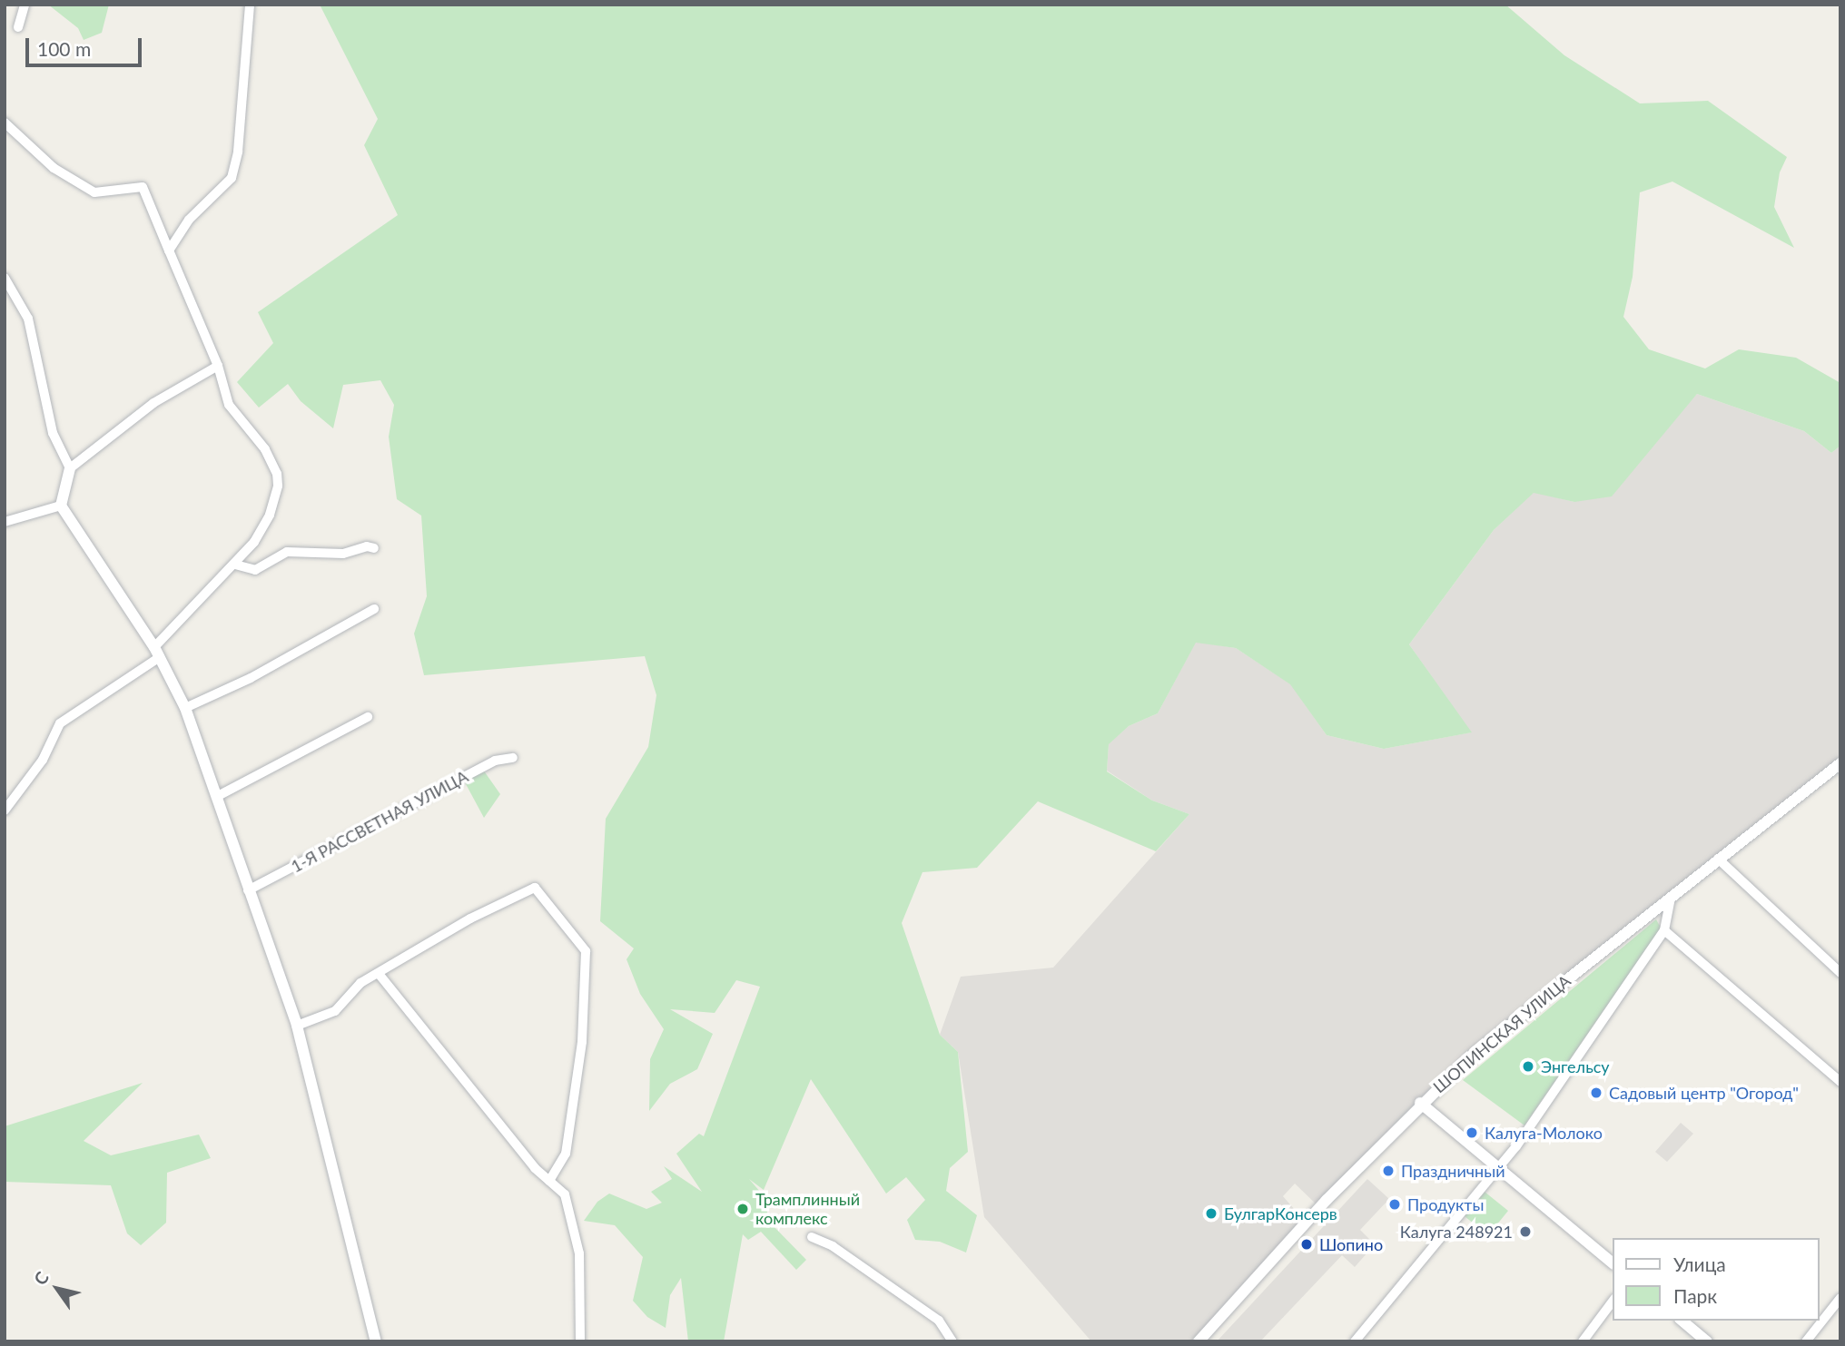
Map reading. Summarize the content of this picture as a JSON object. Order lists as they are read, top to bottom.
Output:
{
  "streets": {
    "street": ["1-Я РАССВЕТНАЯ УЛИЦА", "ШОПИНСКАЯ УЛИЦА"]
  },
  "places": [
    "Энгельсу",
    "Садовый центр \"Огород\"",
    "Калуга-Молоко",
    "Праздничный",
    "Продукты",
    "Трамплинный комплекс",
    "БулгарКонсерв",
    "Калуга 248921",
    "Шопино"
  ],
  "legend": ["Улица", "Парк"],
  "scale_bar": "100 m",
  "north": "top left"
}
